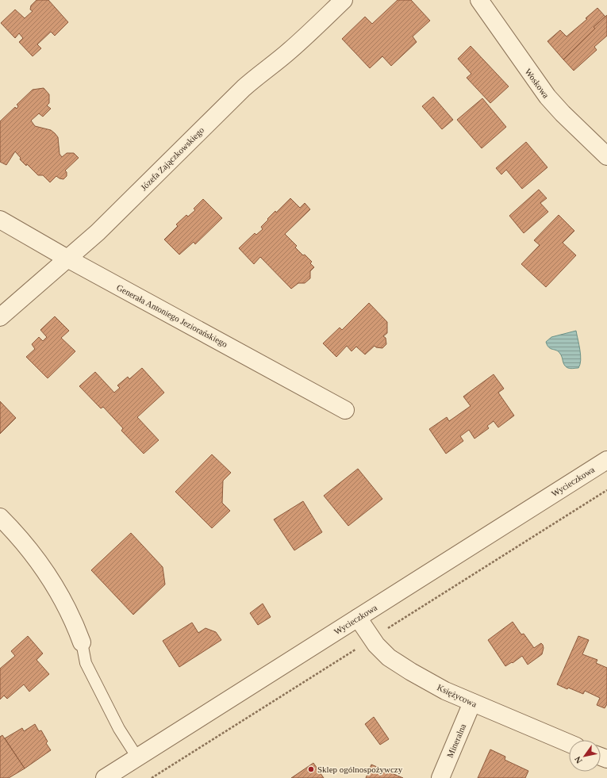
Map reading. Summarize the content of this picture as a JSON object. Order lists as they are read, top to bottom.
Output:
{
  "streets": {
    "street": [
      "Woskowa",
      "Józefa Zajączkowskiego",
      "Generała Antoniego Jeziorańskiego",
      "Wycieczkowa",
      "Księżycowa",
      "Mineralna"
    ]
  },
  "crossings": [
    ["Józefa Zajączkowskiego", "Generała Antoniego Jeziorańskiego"],
    ["Wycieczkowa", "Księżycowa"],
    ["Księżycowa", "Mineralna"]
  ],
  "places": ["Sklep ogólnospożywczy"],
  "north": "bottom left"
}
